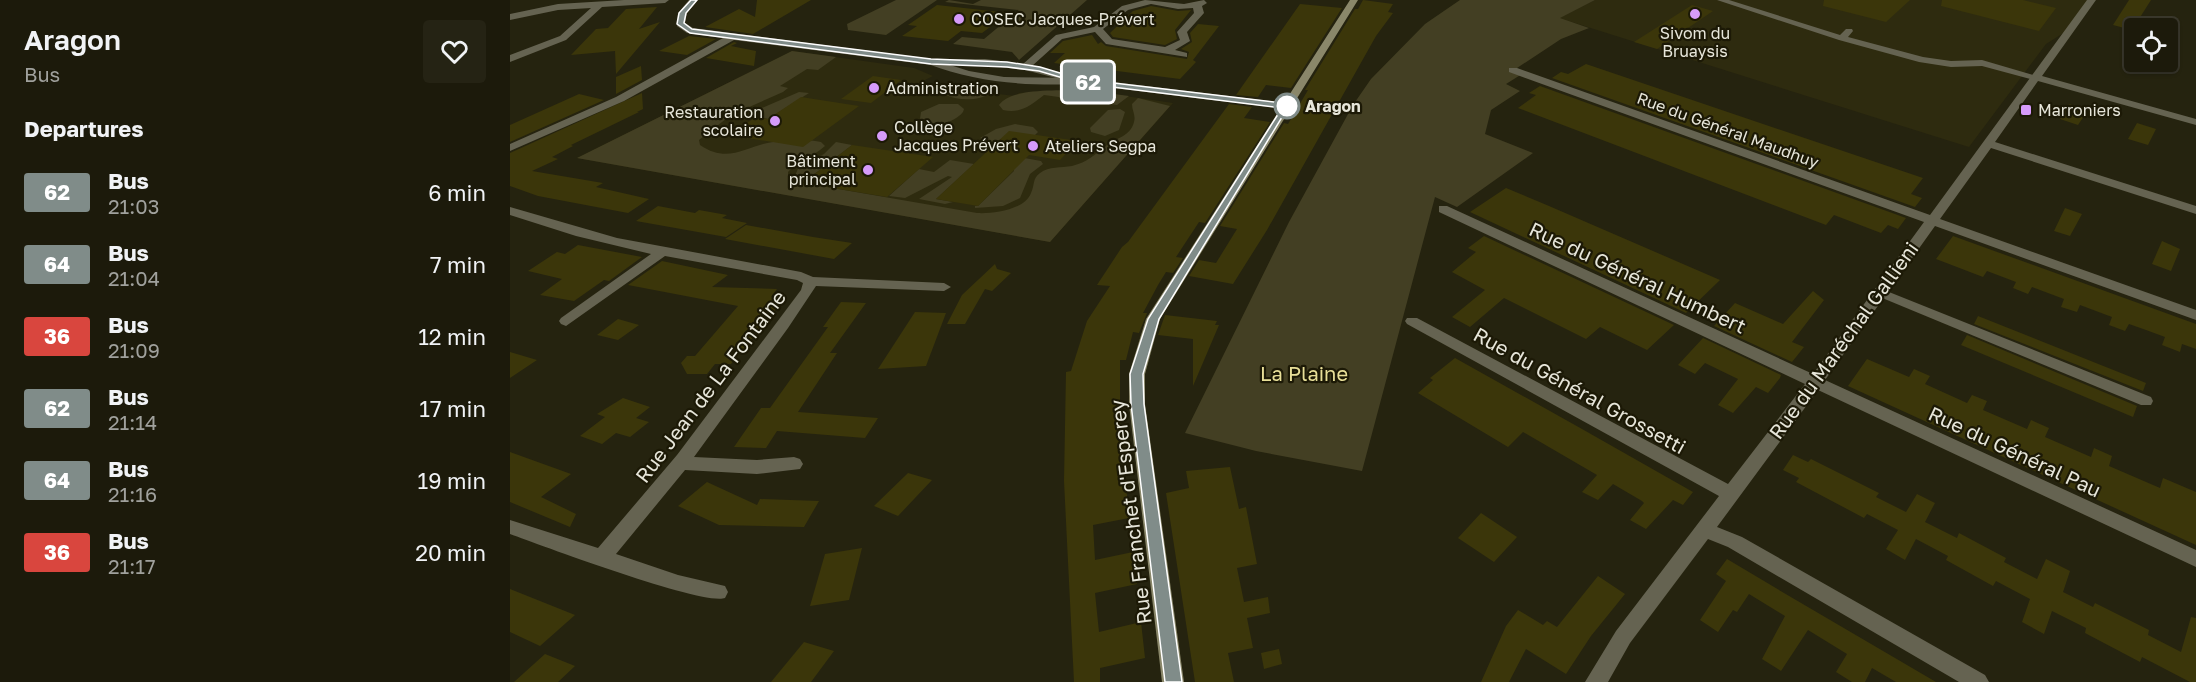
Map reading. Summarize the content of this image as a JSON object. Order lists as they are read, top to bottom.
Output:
{
  "streets": {
    "street": [
      "Rue du Général Maudhuy",
      "Rue du Général Humbert",
      "Rue du Maréchal Gallieni",
      "Rue Jean de La Fontaine",
      "Rue du Général Grossetti",
      "Rue du Général Pau",
      "Rue Franchet d'Esperey"
    ]
  },
  "crossings": [
    ["Rue du Général Maudhuy", "Rue du Maréchal Gallieni"],
    ["Rue du Général Humbert", "Rue du Maréchal Gallieni"],
    ["Rue du Général Humbert", "Rue du Général Pau"],
    ["Rue du Maréchal Gallieni", "Rue du Général Grossetti"],
    ["Rue du Maréchal Gallieni", "Rue du Général Pau"]
  ],
  "parks": ["La Plaine"],
  "places": {
    "other": [
      "Sivom du Bruaysis",
      "COSEC Jacques-Prévert",
      "Administration",
      "Aragon",
      "Restauration scolaire",
      "Collège Jacques Prévert",
      "Ateliers Segpa",
      "Bâtiment principal"
    ],
    "transit": ["Marroniers"]
  },
  "lines": ["bus line 62"],
  "page": {
    "heading": [
      ["Aragon", "Bus"],
      "Departures"
    ],
    "on_map": "62",
    "list": [
      {
        "mark": "62",
        "name": "Bus",
        "note": "21:03",
        "value": "6 min"
      },
      {
        "mark": "64",
        "name": "Bus",
        "note": "21:04",
        "value": "7 min"
      },
      {
        "mark": "36",
        "name": "Bus",
        "note": "21:09",
        "value": "12 min"
      },
      {
        "mark": "62",
        "name": "Bus",
        "note": "21:14",
        "value": "17 min"
      },
      {
        "mark": "64",
        "name": "Bus",
        "note": "21:16",
        "value": "19 min"
      },
      {
        "mark": "36",
        "name": "Bus",
        "note": "21:17",
        "value": "20 min"
      }
    ]
  }
}
